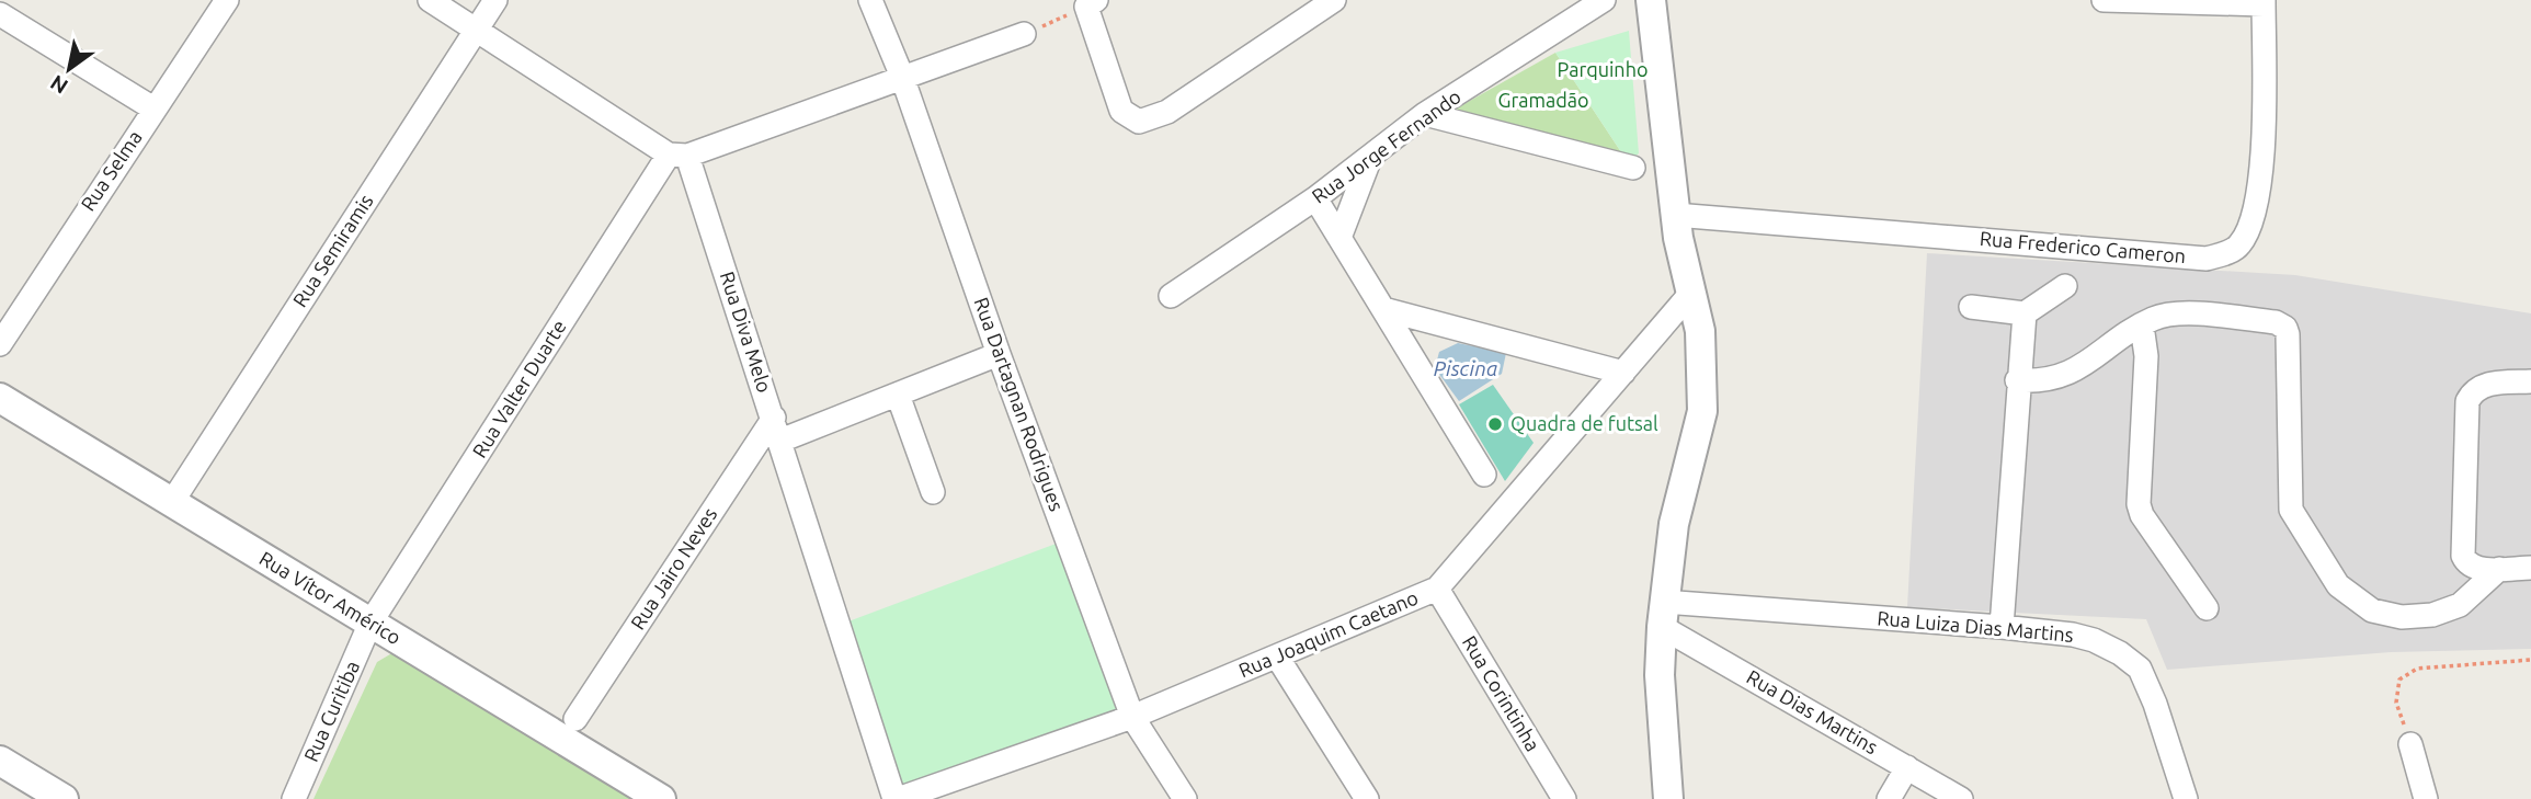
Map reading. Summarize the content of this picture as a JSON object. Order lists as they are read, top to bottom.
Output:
{
  "streets": {
    "street": [
      "Rua Jorge Fernando",
      "Rua Selma",
      "Rua Frederico Cameron",
      "Rua Semiramis",
      "Rua Diva Melo",
      "Rua Valter Duarte",
      "Rua Dartagnan Rodrigues",
      "Rua Jairo Neves",
      "Rua Vítor Américo",
      "Rua Luiza Dias Martins",
      "Rua Joaquim Caetano",
      "Rua Corintinha",
      "Rua Curitiba",
      "Rua Dias Martins"
    ]
  },
  "crossings": [
    ["Rua Semiramis", "Rua Vítor Américo"],
    ["Rua Diva Melo", "Rua Valter Duarte"],
    ["Rua Diva Melo", "Rua Jairo Neves"],
    ["Rua Diva Melo", "Rua Joaquim Caetano"],
    ["Rua Valter Duarte", "Rua Vítor Américo"],
    ["Rua Valter Duarte", "Rua Curitiba"],
    ["Rua Dartagnan Rodrigues", "Rua Joaquim Caetano"],
    ["Rua Vítor Américo", "Rua Curitiba"],
    ["Rua Luiza Dias Martins", "Rua Dias Martins"],
    ["Rua Joaquim Caetano", "Rua Corintinha"]
  ],
  "water": ["Piscina"],
  "parks": ["Parquinho", "Gramadão"],
  "places": ["Quadra de futsal"],
  "north": "bottom left"
}
